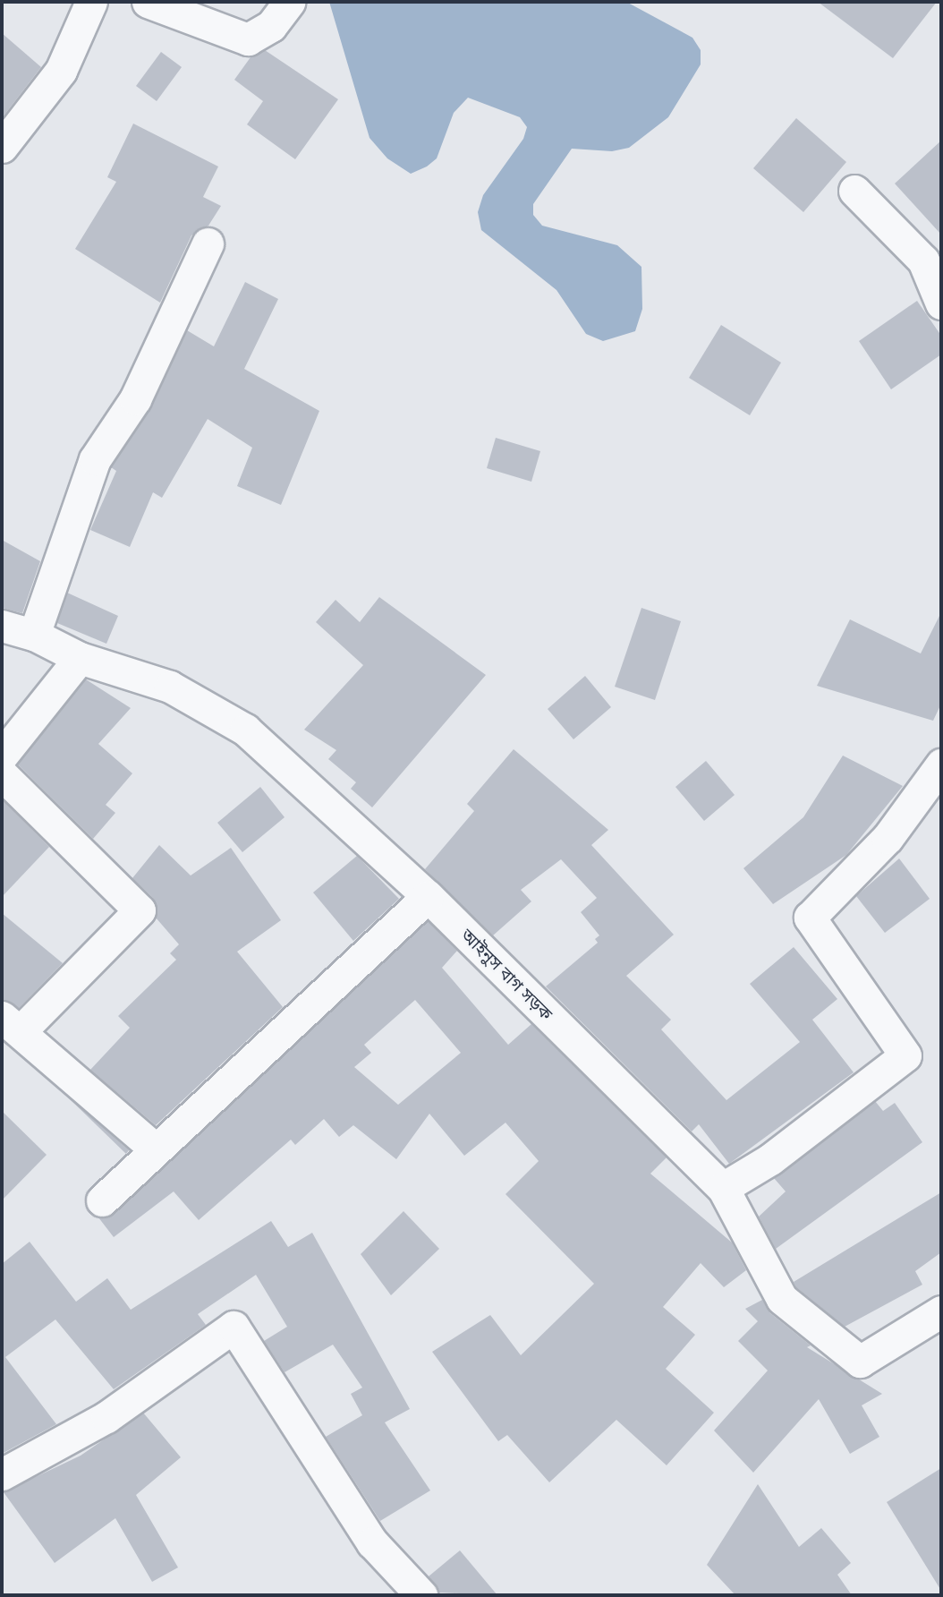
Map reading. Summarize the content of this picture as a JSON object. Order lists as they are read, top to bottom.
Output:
{
  "streets": {
    "street": ["আইনুস বাগ সড়ক"]
  }
}
